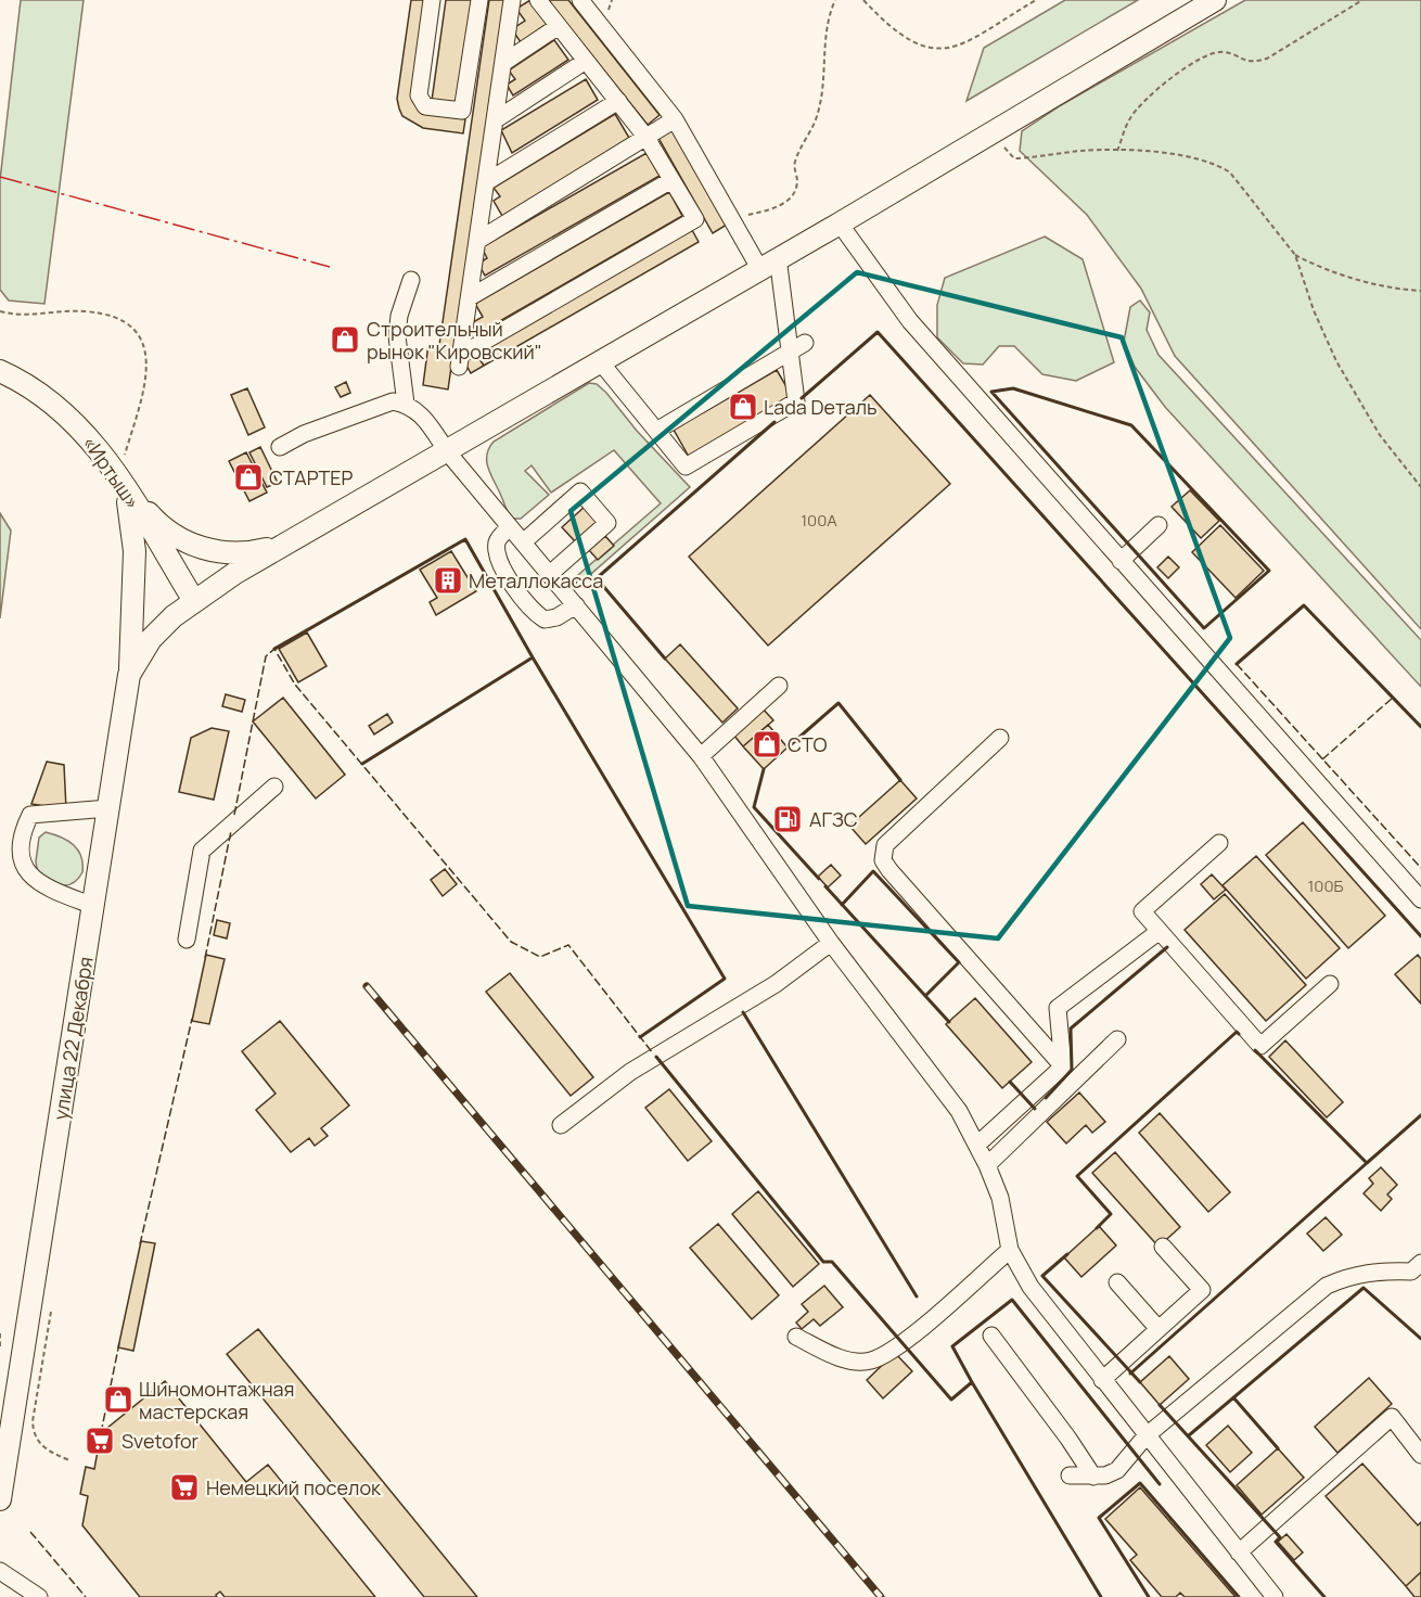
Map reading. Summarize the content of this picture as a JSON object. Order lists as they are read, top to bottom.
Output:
{
  "streets": {
    "main road": ["«Иртыш»", "улица 22 Декабря"]
  },
  "crossings": [
    ["«Иртыш»", "улица 22 Декабря"]
  ],
  "places": {
    "shop": [
      "Строительный рынок \"Кировский\"",
      "Lada Dеталь",
      "СТАРТЕР",
      "СТО",
      "Шиномонтажная мастерская"
    ],
    "building": ["Металлокасса"],
    "fuel station": ["АГЗС"],
    "supermarket": ["Svetofor", "Немецкий поселок"]
  },
  "house_numbers": ["100А", "100Б"]
}
